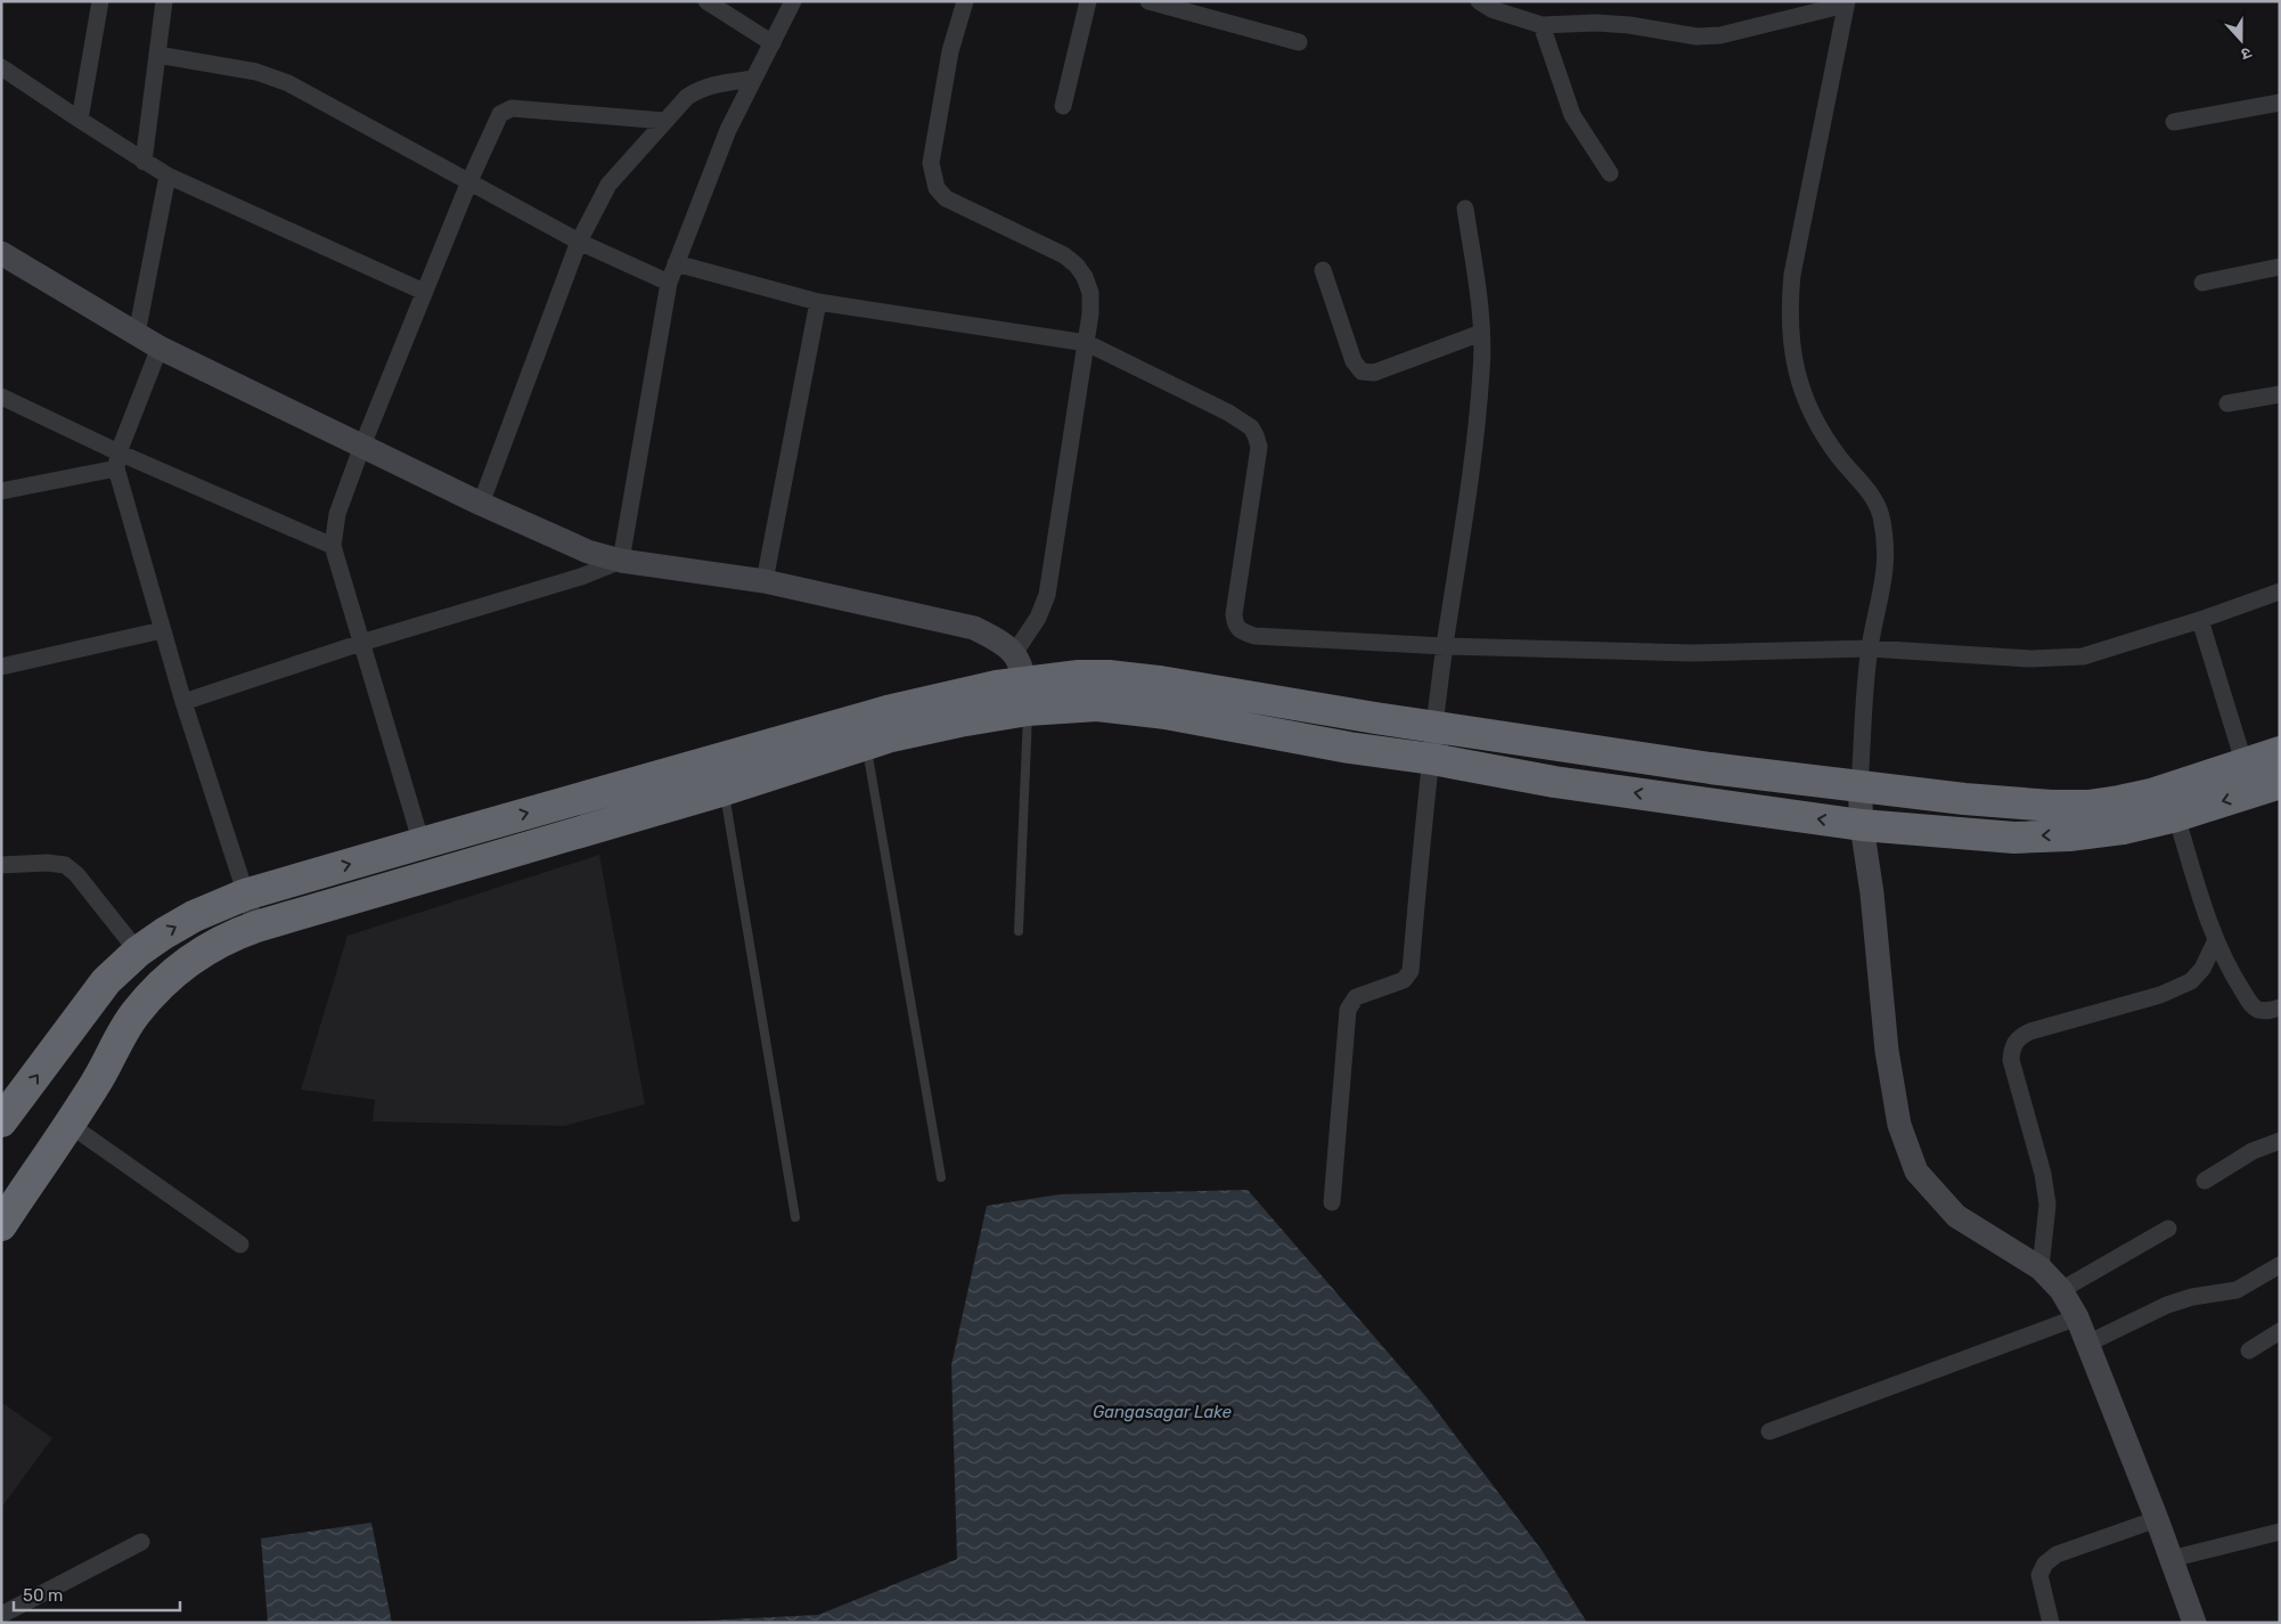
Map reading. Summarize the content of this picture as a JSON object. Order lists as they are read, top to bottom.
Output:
{
  "water": ["Gangasagar Lake"],
  "scale_bar": "50 m",
  "north": "bottom"
}
